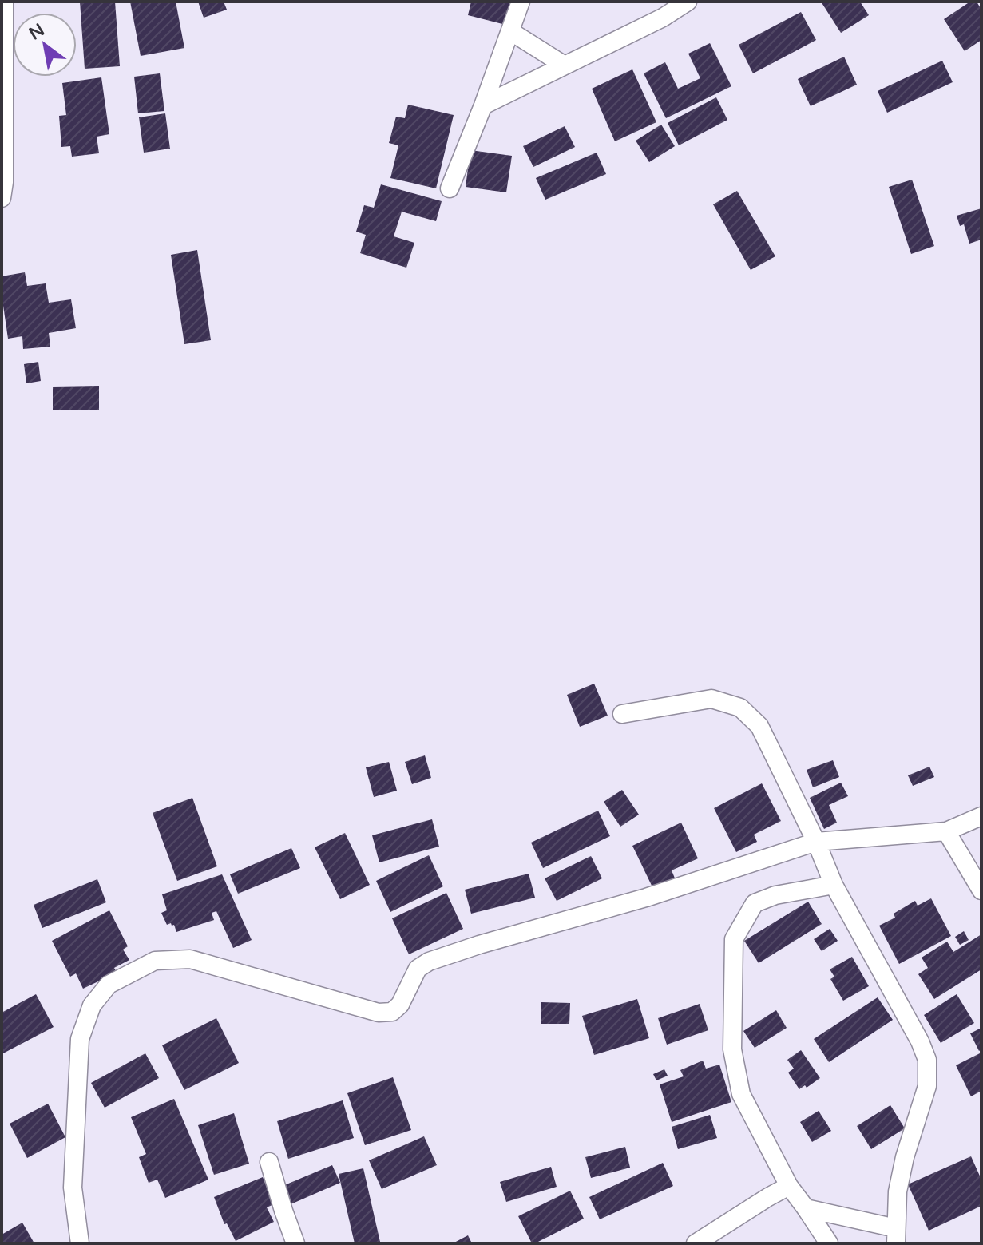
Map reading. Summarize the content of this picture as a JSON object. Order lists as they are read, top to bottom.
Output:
{
  "north": "top left"
}
